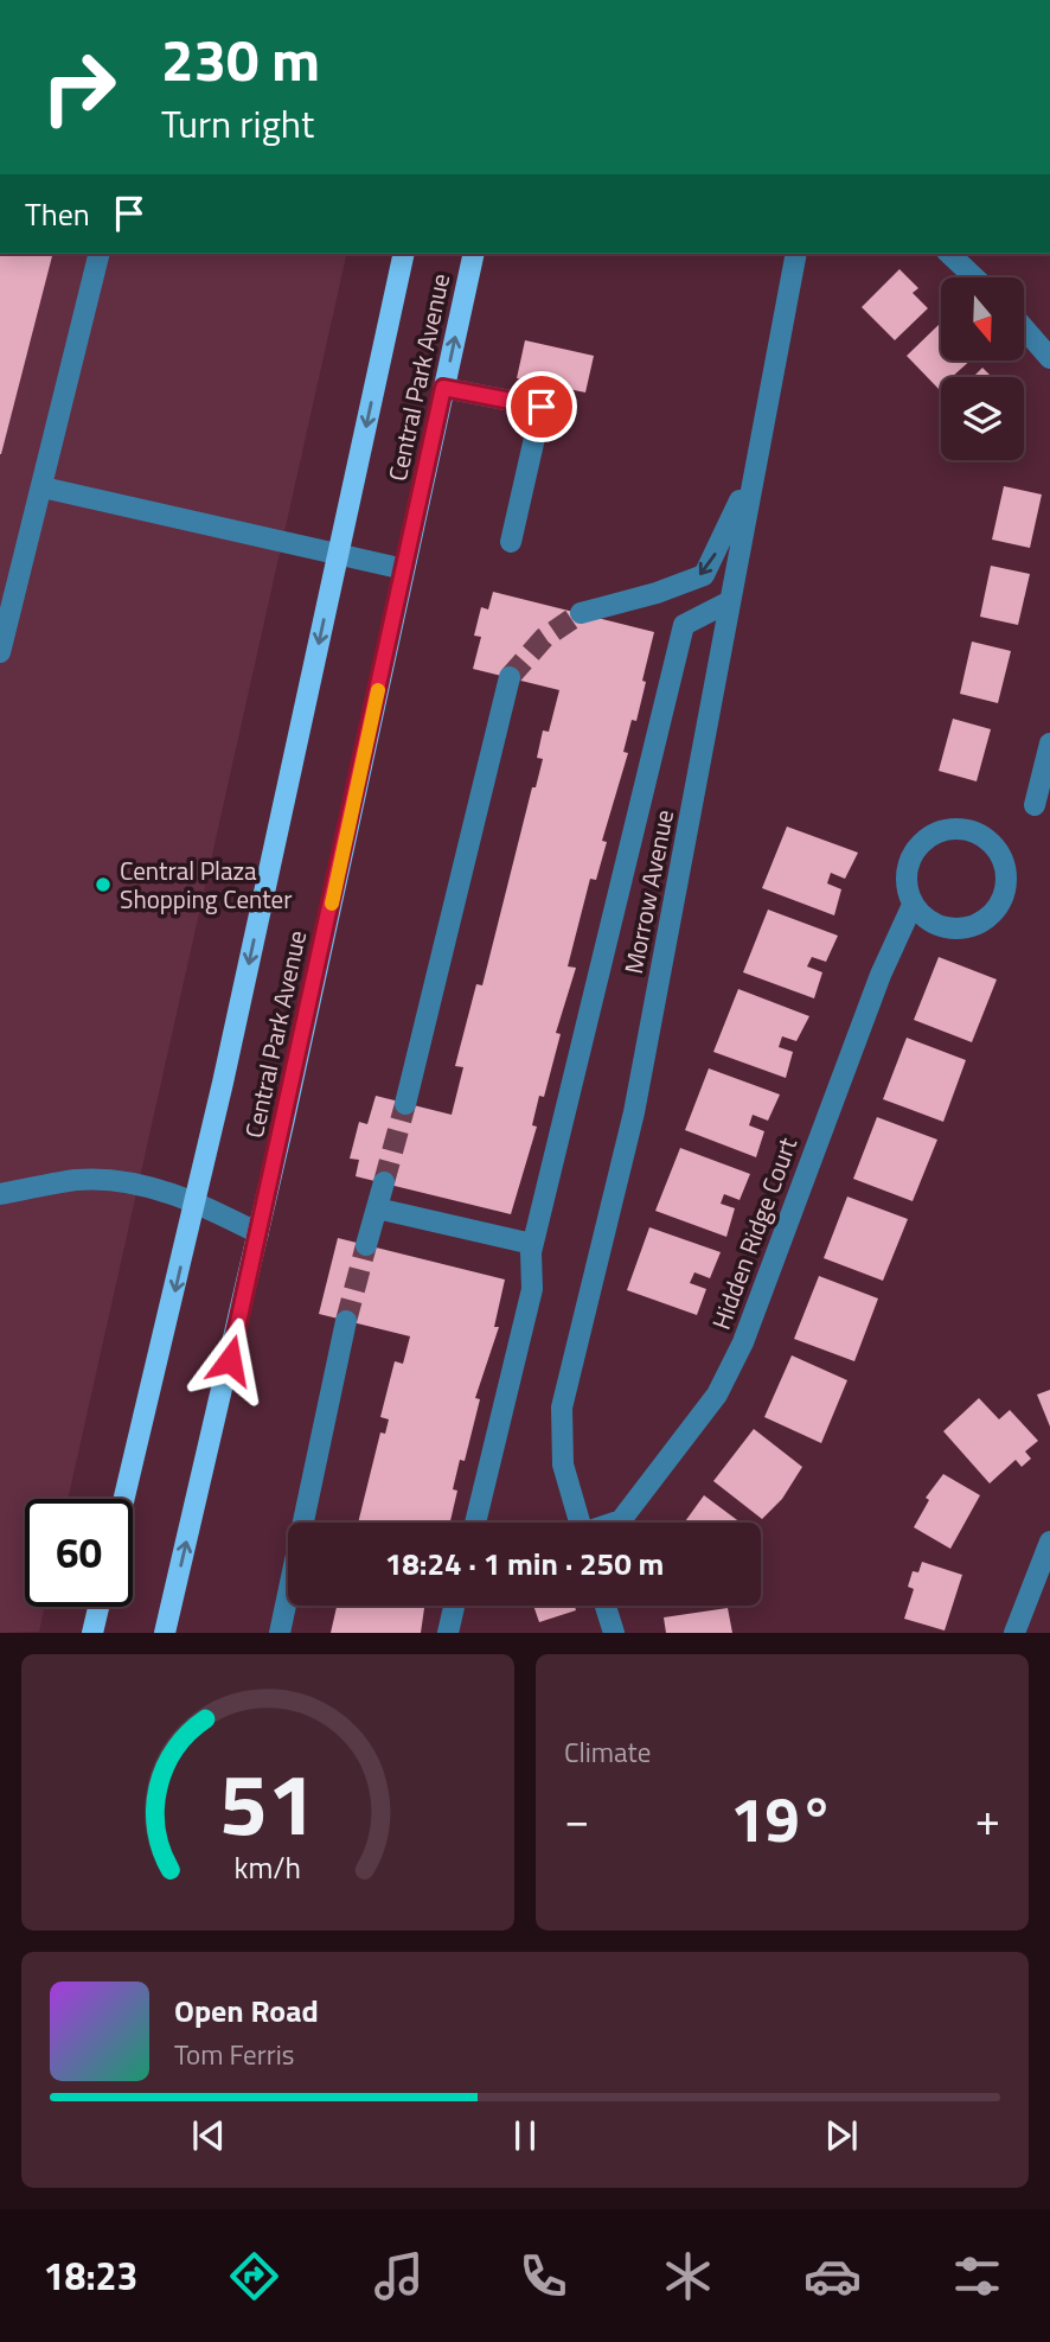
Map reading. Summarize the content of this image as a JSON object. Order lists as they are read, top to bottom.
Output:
{
  "streets": {
    "main road": ["Central Park Avenue"],
    "street": ["Morrow Avenue", "Hidden Ridge Court"]
  },
  "places": ["Central Plaza Shopping Center"],
  "north": "bottom",
  "page": {
    "turn": ["230 m", "Turn right"],
    "then": "Then",
    "limit": "60",
    "trip": "18:24 · 1 min · 250 m",
    "tile": "Climate",
    "heat": ["−", "19°", "+"],
    "song": ["Open Road", "Tom Ferris"],
    "tabs": "18:23",
    "gauge": ["51", "km/h"]
  }
}
